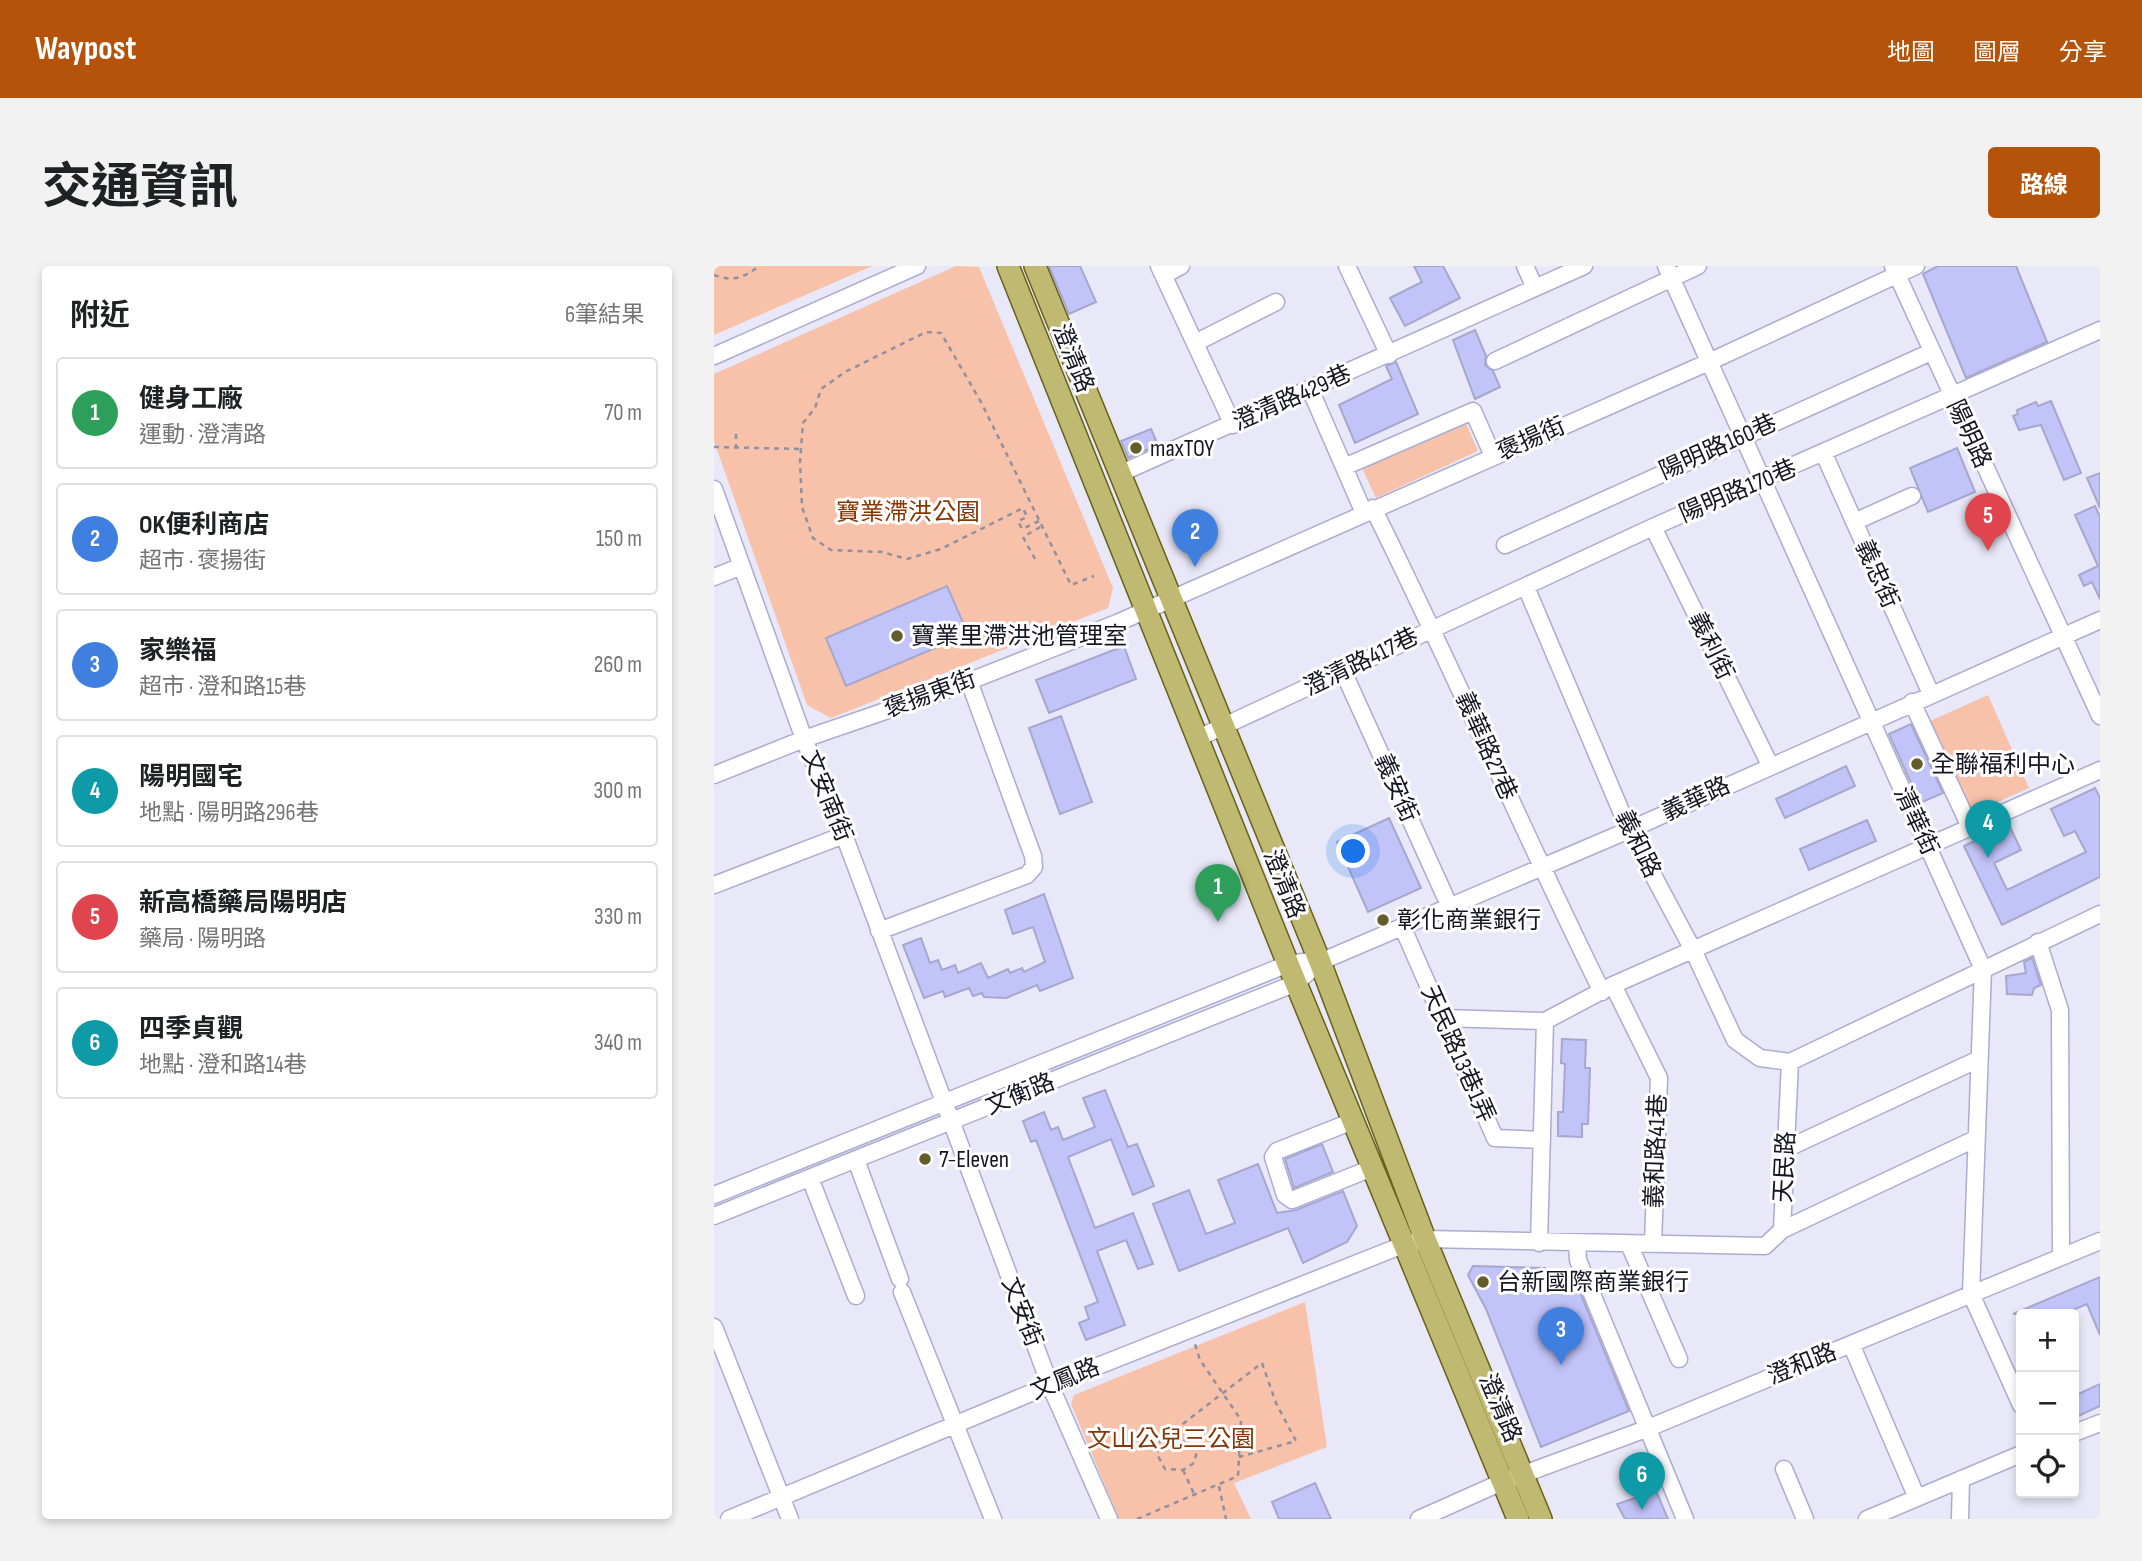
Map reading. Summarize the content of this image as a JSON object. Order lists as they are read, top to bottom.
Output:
{
  "streets": {
    "main road": ["澄清路"],
    "street": [
      "澄清路429巷",
      "陽明路",
      "褒揚街",
      "陽明路160巷",
      "陽明路170巷",
      "義忠街",
      "義利街",
      "澄清路417巷",
      "褒揚東街",
      "義華路27巷",
      "義安街",
      "文安南街",
      "義華路",
      "清華街",
      "義和路",
      "天民路13巷1弄",
      "文衡路",
      "義和路41巷",
      "天民路",
      "文安街",
      "澄和路",
      "文鳳路"
    ]
  },
  "crossings": [
    ["澄清路", "澄清路429巷"],
    ["澄清路", "褒揚街"],
    ["澄清路", "澄清路417巷"],
    ["澄清路", "褒揚東街"],
    ["澄清路", "義華路"],
    ["澄清路", "文衡路"],
    ["澄清路", "天民路"],
    ["澄清路", "澄和路"],
    ["澄清路", "文鳳路"],
    ["澄清路429巷", "義華路27巷"],
    ["陽明路", "褒揚街"],
    ["陽明路", "陽明路160巷"],
    ["陽明路", "陽明路170巷"],
    ["陽明路", "義華路"],
    ["褒揚街", "褒揚東街"],
    ["褒揚街", "義華路27巷"],
    ["褒揚街", "清華街"],
    ["陽明路160巷", "清華街"],
    ["陽明路170巷", "義忠街"],
    ["陽明路170巷", "義利街"],
    ["陽明路170巷", "澄清路417巷"],
    ["陽明路170巷", "清華街"],
    ["陽明路170巷", "義和路"],
    ["義忠街", "義華路"],
    ["義利街", "義華路"],
    ["澄清路417巷", "義華路27巷"],
    ["澄清路417巷", "義安街"],
    ["澄清路417巷", "義和路"],
    ["褒揚東街", "文安南街"],
    ["義華路27巷", "義華路"],
    ["義華路27巷", "義和路41巷"],
    ["義安街", "義華路"],
    ["文安南街", "文衡路"],
    ["文安南街", "文安街"],
    ["義華路", "清華街"],
    ["義華路", "義和路"],
    ["義華路", "天民路13巷1弄"],
    ["義華路", "文衡路"],
    ["清華街", "澄和路"],
    ["義和路", "天民路"],
    ["文衡路", "文安街"],
    ["義和路41巷", "天民路"],
    ["天民路", "文鳳路"],
    ["文安街", "文鳳路"]
  ],
  "parks": ["寶業滯洪公園", "文山公兒三公園"],
  "places": [
    "maxTOY",
    "寶業里滯洪池管理室",
    "全聯福利中心",
    "彰化商業銀行",
    "7-Eleven",
    "台新國際商業銀行"
  ],
  "page": {
    "header": "Waypost",
    "nav": ["地圖", "圖層", "分享"],
    "title": "交通資訊",
    "buttons": "路線",
    "heading": ["附近", "6筆結果"],
    "list": [
      {
        "mark": "1",
        "name": "健身工廠",
        "note": "運動 · 澄清路",
        "value": "70 m"
      },
      {
        "mark": "2",
        "name": "OK便利商店",
        "note": "超市 · 褒揚街",
        "value": "150 m"
      },
      {
        "mark": "3",
        "name": "家樂福",
        "note": "超市 · 澄和路15巷",
        "value": "260 m"
      },
      {
        "mark": "4",
        "name": "陽明國宅",
        "note": "地點 · 陽明路296巷",
        "value": "300 m"
      },
      {
        "mark": "5",
        "name": "新高橋藥局陽明店",
        "note": "藥局 · 陽明路",
        "value": "330 m"
      },
      {
        "mark": "6",
        "name": "四季貞觀",
        "note": "地點 · 澄和路14巷",
        "value": "340 m"
      }
    ],
    "pins": [
      "5",
      "2",
      "4",
      "1",
      "3",
      "6"
    ],
    "map_buttons": ["+", "−"]
  }
}
